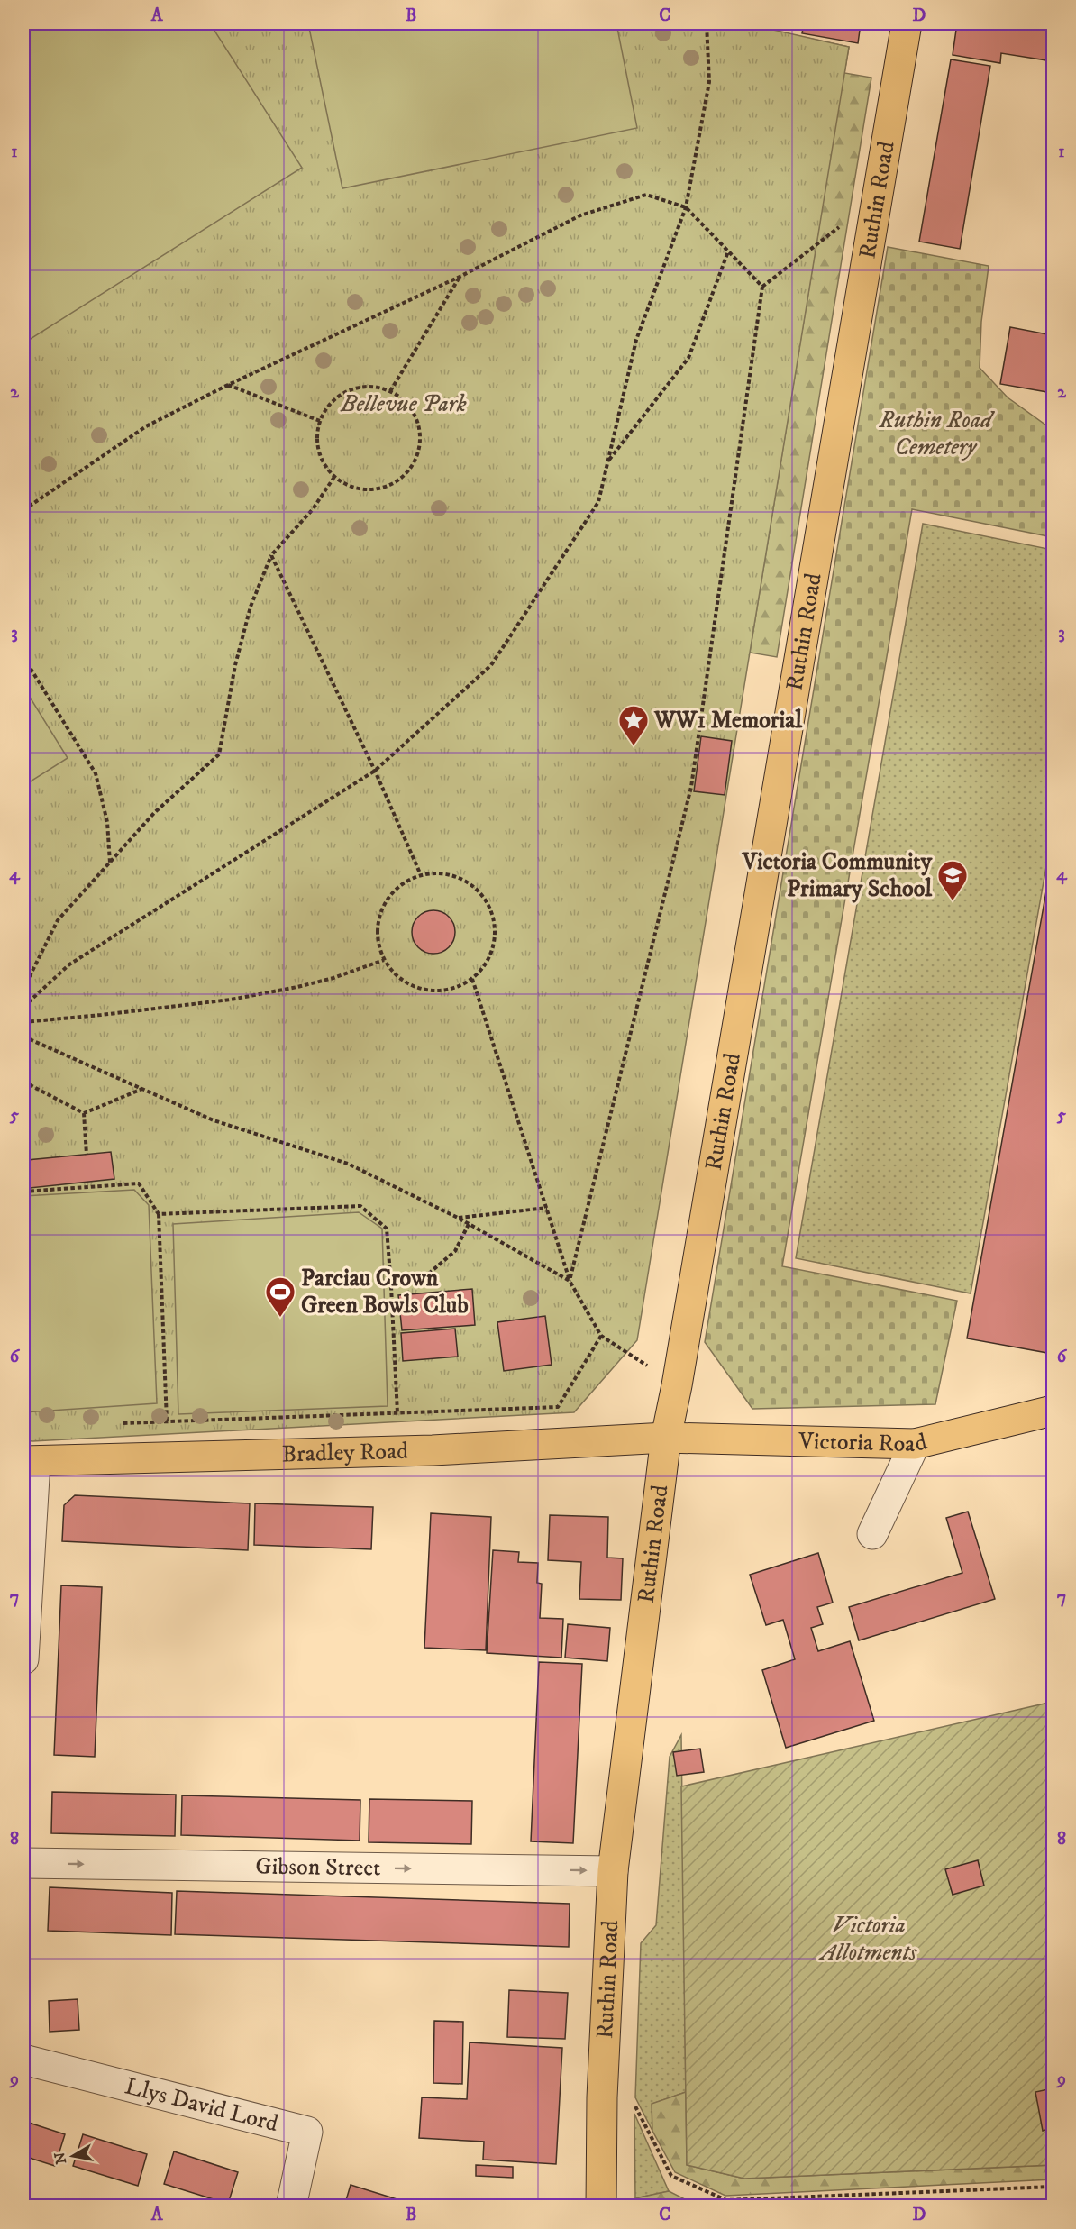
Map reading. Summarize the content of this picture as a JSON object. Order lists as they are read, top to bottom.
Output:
{
  "streets": {
    "main road": ["Ruthin Road", "Victoria Road", "Bradley Road"],
    "street": ["Gibson Street", "Llys David Lord"]
  },
  "crossings": [
    ["Ruthin Road", "Victoria Road"],
    ["Ruthin Road", "Bradley Road"],
    ["Ruthin Road", "Gibson Street"],
    ["Victoria Road", "Bradley Road"]
  ],
  "one_way": ["Gibson Street"],
  "parks": ["Bellevue Park", "Ruthin Road Cemetery", "Victoria Allotments"],
  "places": {
    "place": ["WW1 Memorial"],
    "school or university": ["Victoria Community Primary School"],
    "sports": ["Parciau Crown Green Bowls Club"]
  },
  "north": "left",
  "grid": {
    "columns": [
      "A",
      "B",
      "C",
      "D"
    ],
    "rows": [
      "1",
      "2",
      "3",
      "4",
      "5",
      "6",
      "7",
      "8",
      "9"
    ]
  }
}
